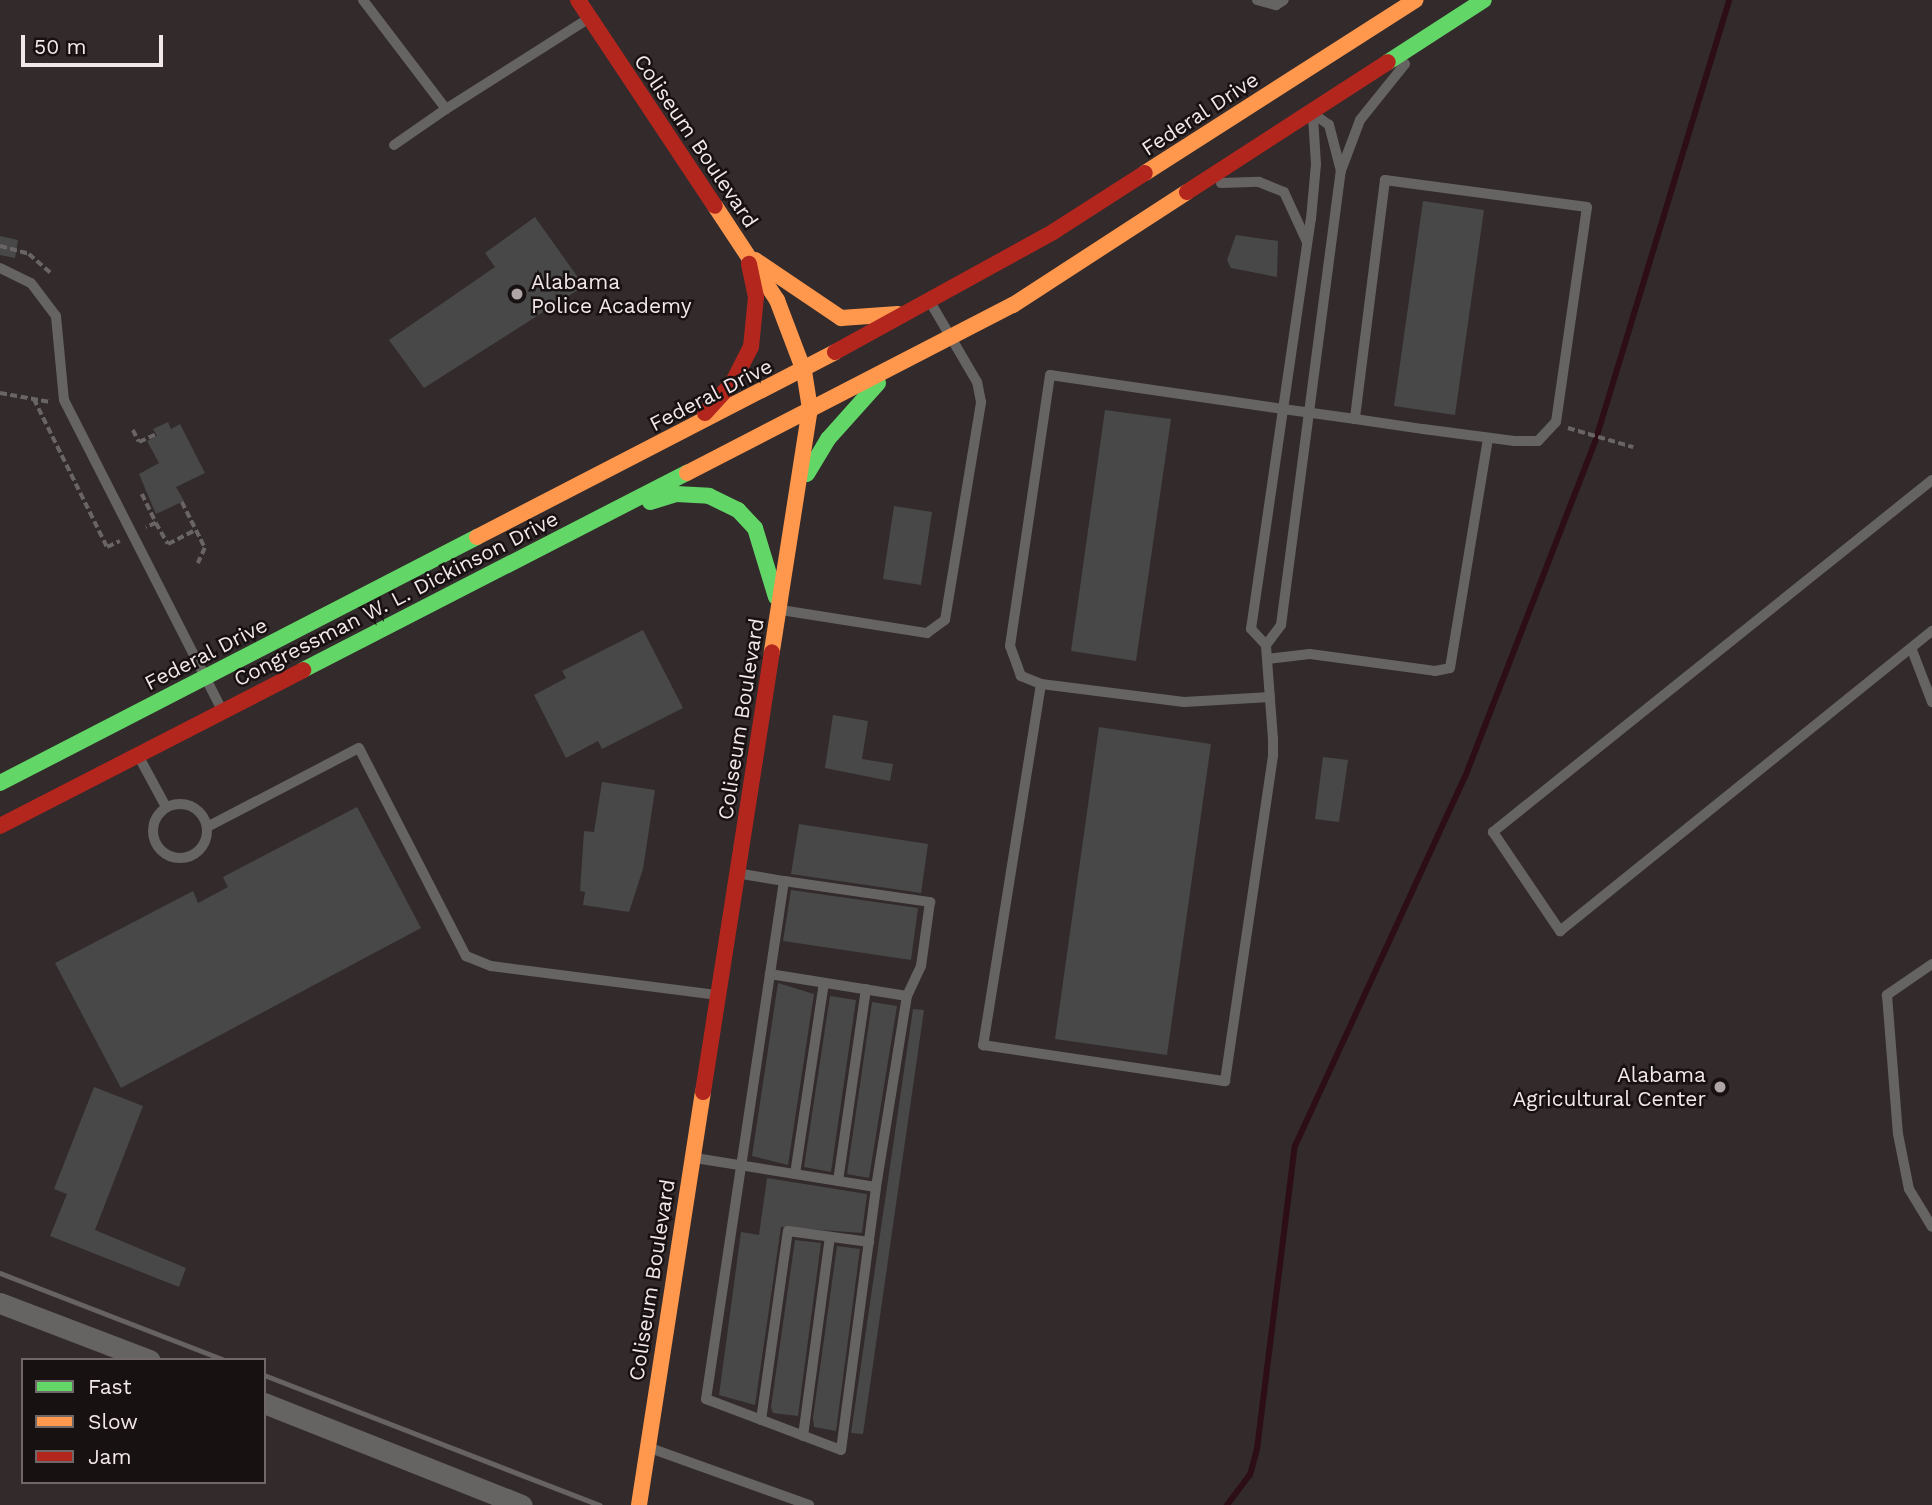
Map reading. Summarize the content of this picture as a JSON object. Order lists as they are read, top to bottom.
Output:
{
  "streets": {
    "main road": ["Federal Drive", "Coliseum Boulevard", "Congressman W. L. Dickinson Drive"]
  },
  "crossings": [
    ["Federal Drive", "Coliseum Boulevard"],
    ["Coliseum Boulevard", "Congressman W. L. Dickinson Drive"]
  ],
  "places": ["Alabama Police Academy", "Alabama Agricultural Center"],
  "legend": ["Fast", "Slow", "Jam"],
  "scale_bar": "50 m"
}
